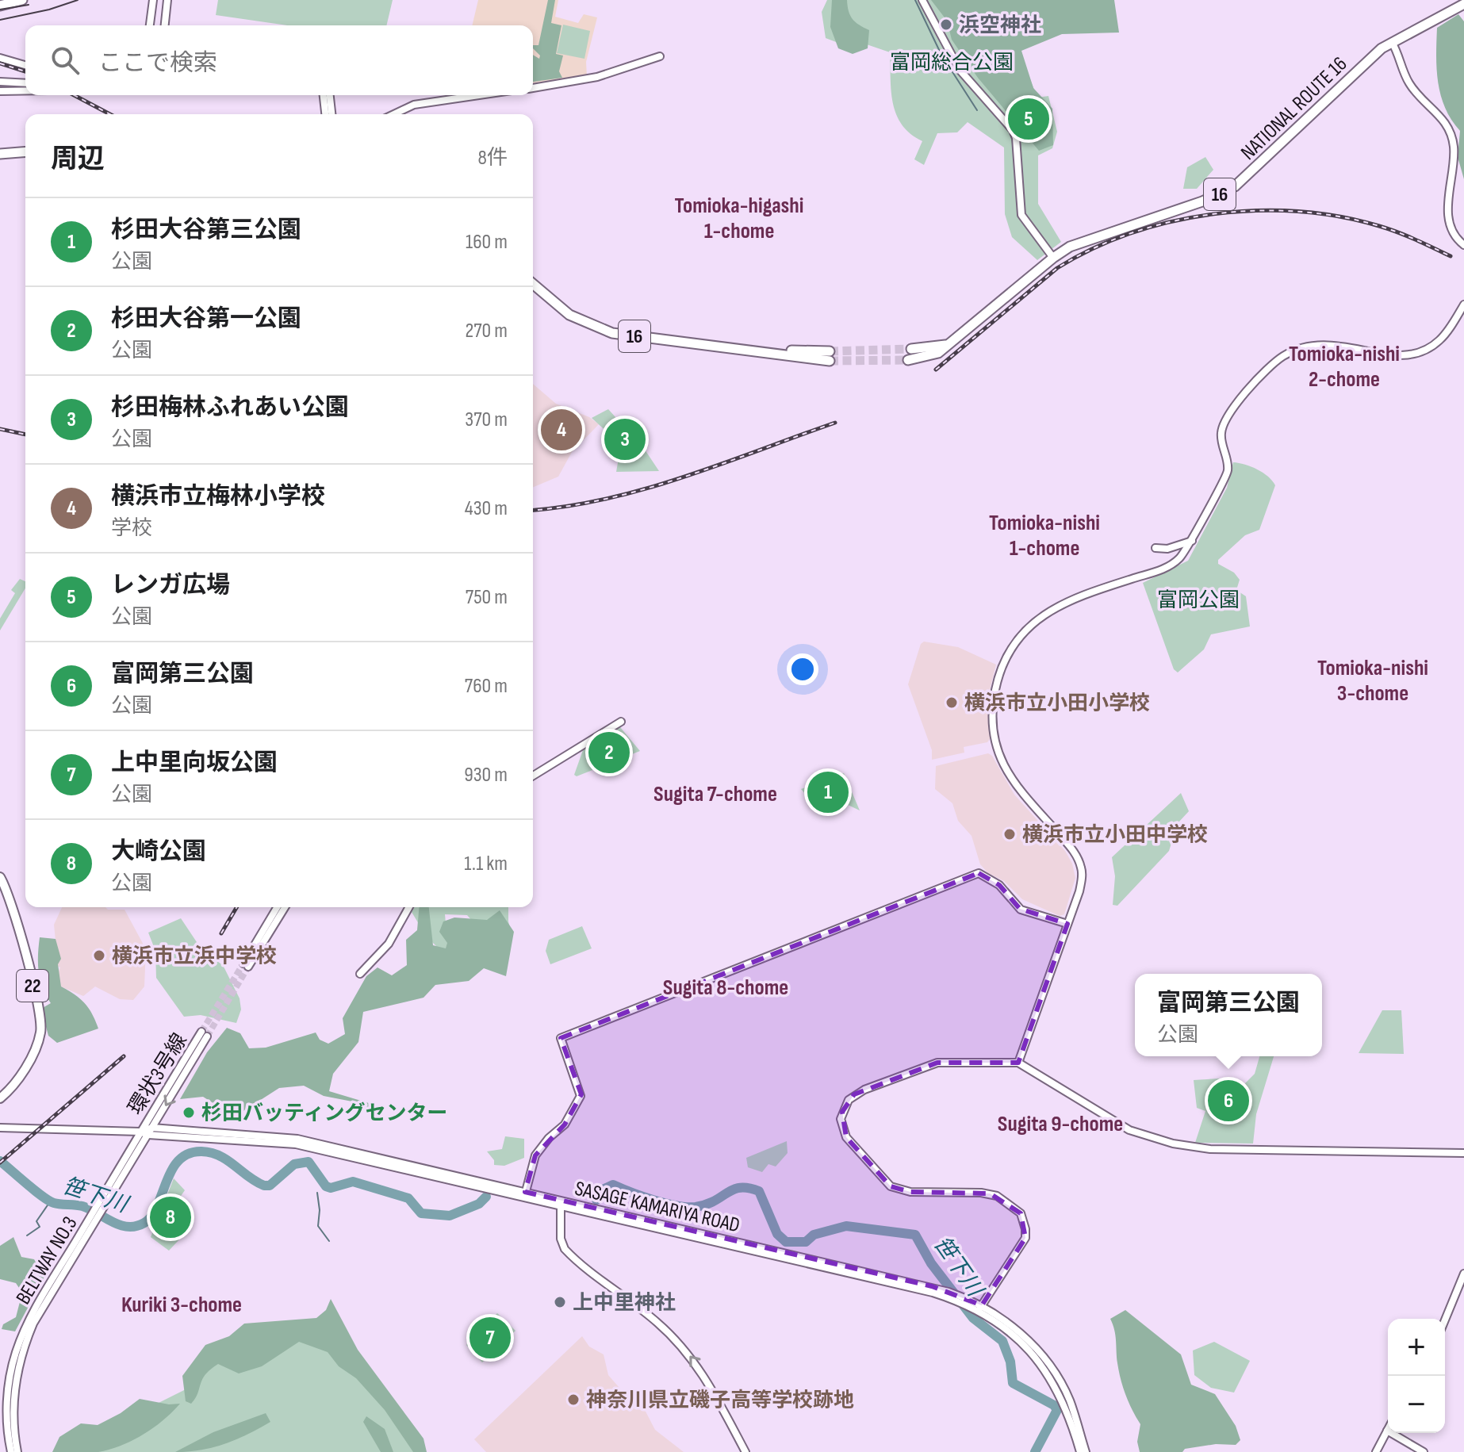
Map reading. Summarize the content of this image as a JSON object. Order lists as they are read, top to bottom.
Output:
{
  "streets": {
    "highway": ["NATIONAL ROUTE 16", "16"],
    "main road": ["22"],
    "street": ["環状3号線", "SASAGE KAMARIYA ROAD", "BELTWAY NO.3"]
  },
  "crossings": [
    ["環状3号線", "SASAGE KAMARIYA ROAD"],
    ["環状3号線", "BELTWAY NO.3"],
    ["SASAGE KAMARIYA ROAD", "BELTWAY NO.3"]
  ],
  "districts": [
    "Tomioka-higashi 1-chome",
    "Tomioka-nishi 2-chome",
    "Tomioka-nishi 1-chome",
    "Tomioka-nishi 3-chome",
    "Sugita 7-chome",
    "Sugita 8-chome",
    "Sugita 9-chome",
    "Kuriki 3-chome"
  ],
  "water": ["笹下川"],
  "parks": ["富岡総合公園", "富岡公園"],
  "places": [
    "浜空神社",
    "横浜市立小田小学校",
    "横浜市立小田中学校",
    "横浜市立浜中学校",
    "杉田バッティングセンター",
    "上中里神社",
    "神奈川県立磯子高等学校跡地"
  ],
  "page": {
    "search": "ここで検索",
    "pins": [
      "5",
      "4",
      "3",
      "2",
      "1",
      "6",
      "8",
      "7"
    ],
    "heading": ["周辺", "8件"],
    "list": [
      {
        "mark": "1",
        "name": "杉田大谷第三公園",
        "note": "公園",
        "value": "160 m"
      },
      {
        "mark": "2",
        "name": "杉田大谷第一公園",
        "note": "公園",
        "value": "270 m"
      },
      {
        "mark": "3",
        "name": "杉田梅林ふれあい公園",
        "note": "公園",
        "value": "370 m"
      },
      {
        "mark": "4",
        "name": "横浜市立梅林小学校",
        "note": "学校",
        "value": "430 m"
      },
      {
        "mark": "5",
        "name": "レンガ広場",
        "note": "公園",
        "value": "750 m"
      },
      {
        "mark": "6",
        "name": "富岡第三公園",
        "note": "公園",
        "value": "760 m"
      },
      {
        "mark": "7",
        "name": "上中里向坂公園",
        "note": "公園",
        "value": "930 m"
      },
      {
        "mark": "8",
        "name": "大崎公園",
        "note": "公園",
        "value": "1.1 km"
      }
    ],
    "popup": ["富岡第三公園", "公園"],
    "map_buttons": ["+", "−"]
  }
}
